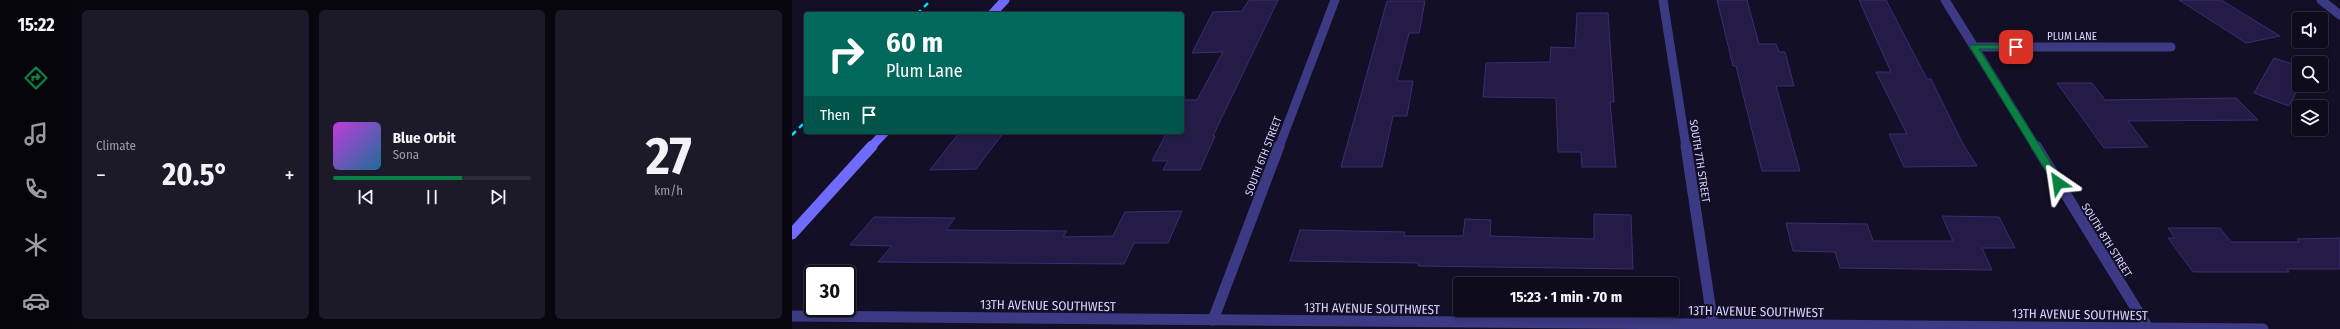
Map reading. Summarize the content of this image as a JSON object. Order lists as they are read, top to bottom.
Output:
{
  "streets": {
    "street": [
      "PLUM LANE",
      "SOUTH 6TH STREET",
      "SOUTH 7TH STREET",
      "SOUTH 8TH STREET",
      "13TH AVENUE SOUTHWEST"
    ]
  },
  "crossings": [
    ["PLUM LANE", "SOUTH 8TH STREET"],
    ["SOUTH 6TH STREET", "13TH AVENUE SOUTHWEST"],
    ["SOUTH 7TH STREET", "13TH AVENUE SOUTHWEST"],
    ["SOUTH 8TH STREET", "13TH AVENUE SOUTHWEST"]
  ],
  "page": {
    "tabs": "15:22",
    "tile": [
      "Climate",
      ["27", "km/h"]
    ],
    "turn": ["60 m", "Plum Lane"],
    "then": "Then",
    "song": ["Blue Orbit", "Sona"],
    "heat": ["−", "20.5°", "+"],
    "limit": "30",
    "trip": "15:23 · 1 min · 70 m"
  }
}
